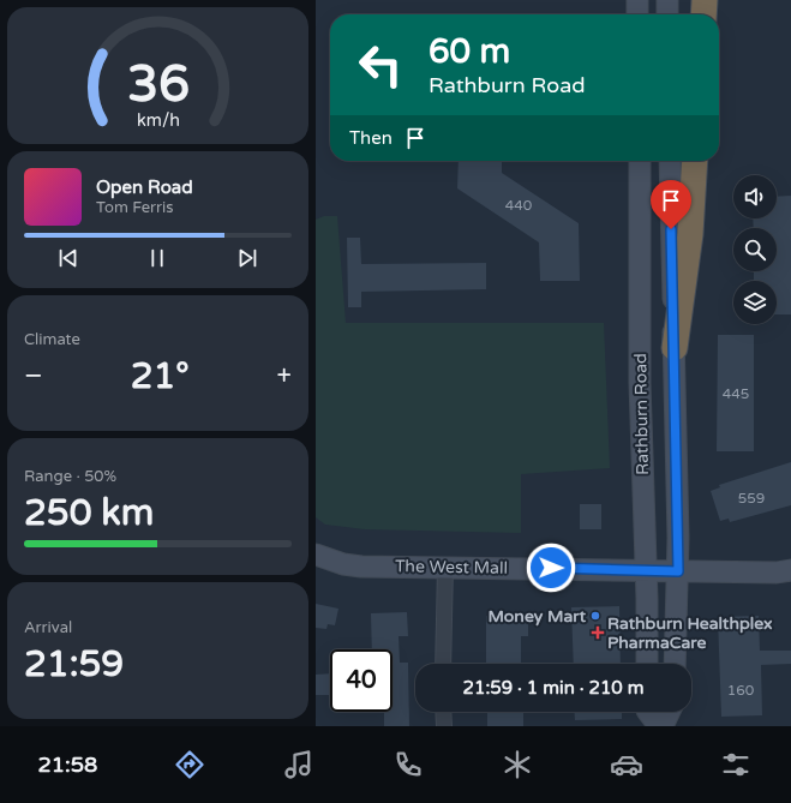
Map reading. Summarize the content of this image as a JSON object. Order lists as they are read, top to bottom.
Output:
{
  "streets": {
    "main road": ["Rathburn Road", "The West Mall"]
  },
  "crossings": [
    ["Rathburn Road", "The West Mall"]
  ],
  "places": {
    "other": ["Money Mart"],
    "health": ["Rathburn Healthplex PharmaCare"]
  },
  "house_numbers": [
    "440",
    "445",
    "559",
    "160"
  ],
  "page": {
    "turn": ["60 m", "Rathburn Road"],
    "then": "Then",
    "song": ["Open Road", "Tom Ferris"],
    "tile": [
      "Climate",
      ["Range · 50%", "250 km"],
      ["Arrival", "21:59"]
    ],
    "heat": ["−", "21°", "+"],
    "limit": "40",
    "trip": "21:59 · 1 min · 210 m",
    "tabs": "21:58",
    "gauge": ["36", "km/h"]
  }
}
